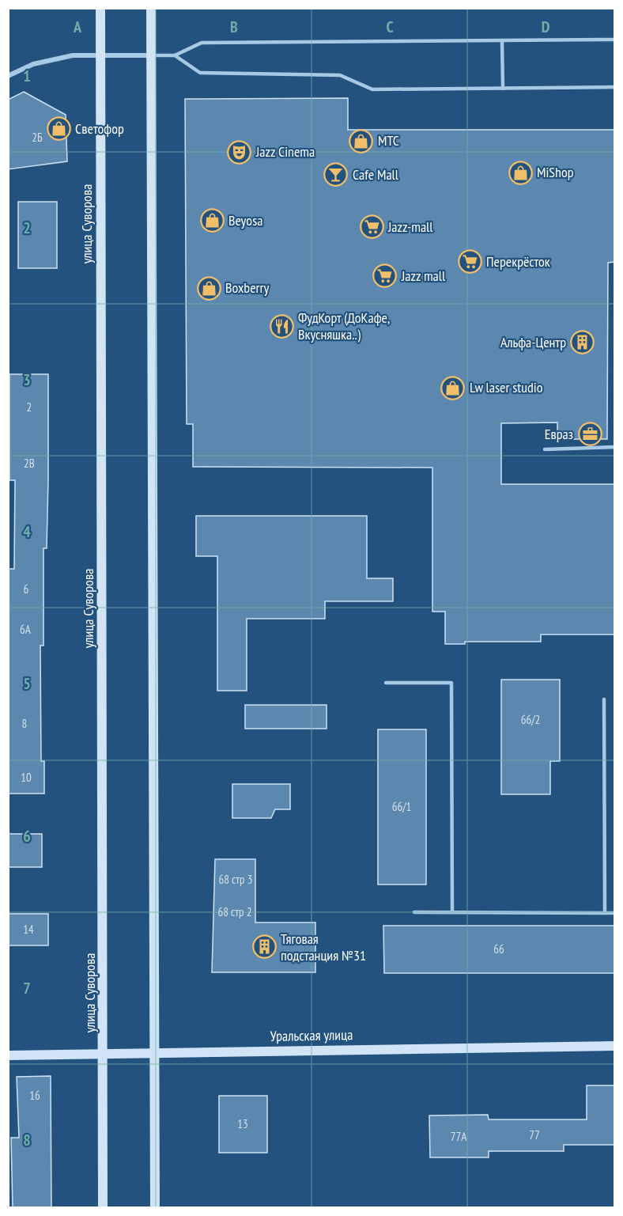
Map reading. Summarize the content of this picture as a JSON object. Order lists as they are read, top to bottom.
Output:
{
  "streets": {
    "main road": ["улица Суворова", "Уральская улица"]
  },
  "crossings": [
    ["улица Суворова", "Уральская улица"]
  ],
  "places": {
    "shop": [
      "Светофор",
      "МТС",
      "MiShop",
      "Beyosa",
      "Boxberry",
      "Lw laser studio"
    ],
    "theatre": ["Jazz Cinema"],
    "bar": ["Cafe Mall"],
    "supermarket": ["Jazz-mall", "Перекрёсток", "Jazz mall"],
    "restaurant": ["ФудКорт (ДоКафе, Вкусняшка..)"],
    "building": ["Альфа-Центр", "Тяговая подстанция №31"],
    "office": ["Евраз"]
  },
  "house_numbers": [
    "2Б",
    "2",
    "2В",
    "6",
    "6А",
    "66/2",
    "8",
    "10",
    "66/1",
    "68 стр 3",
    "68 стр 2",
    "14",
    "66",
    "16",
    "13",
    "77",
    "77А"
  ],
  "grid": {
    "columns": [
      "A",
      "B",
      "C",
      "D"
    ],
    "rows": [
      "1",
      "2",
      "3",
      "4",
      "5",
      "6",
      "7",
      "8"
    ]
  }
}
